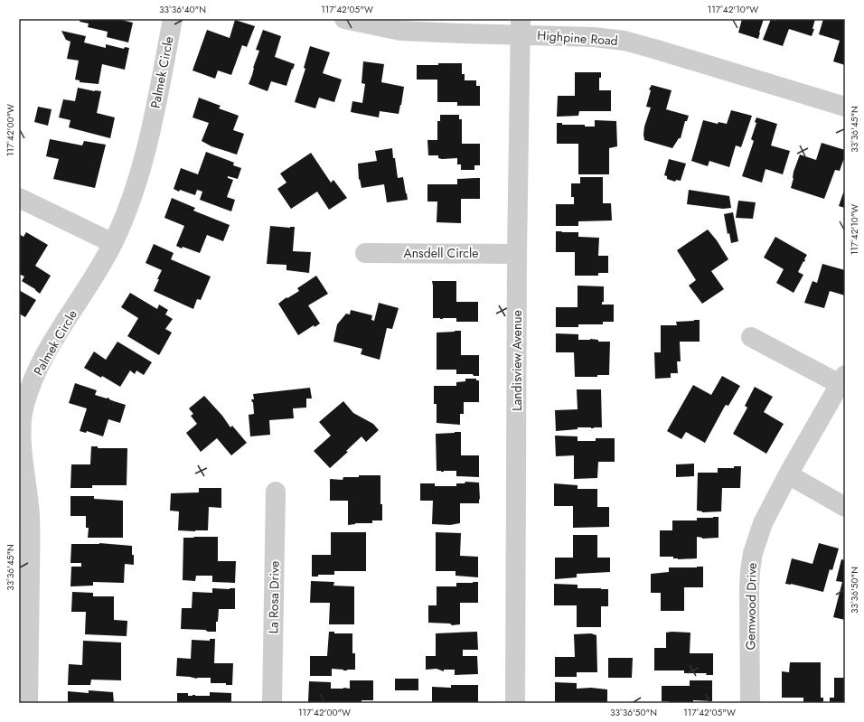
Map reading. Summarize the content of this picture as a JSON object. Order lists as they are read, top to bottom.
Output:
{
  "streets": {
    "street": [
      "Highpine Road",
      "Palmek Circle",
      "Ansdell Circle",
      "Landisview Avenue",
      "La Rosa Drive",
      "Gemwood Drive"
    ]
  },
  "crossings": [
    ["Highpine Road", "Landisview Avenue"],
    ["Ansdell Circle", "Landisview Avenue"]
  ],
  "coordinates": [
    "33°36'40\"N",
    "117°42'05\"W",
    "117°42'10\"W",
    "33°36'45\"N",
    "117°42'00\"W",
    "33°36'50\"N"
  ]
}
